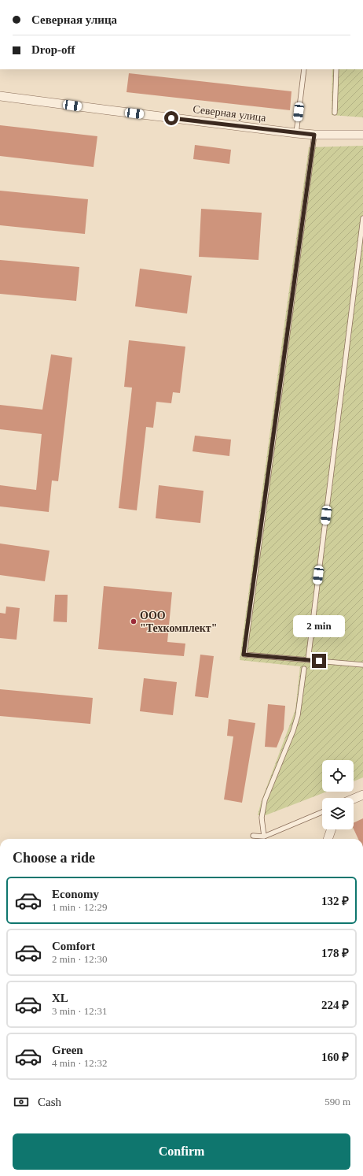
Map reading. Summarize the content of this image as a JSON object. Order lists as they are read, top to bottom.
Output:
{
  "streets": {
    "street": ["Северная улица"]
  },
  "places": ["ООО \"Техкомплект\""],
  "page": {
    "banner": ["Северная улица", "Drop-off"],
    "bubble": "2 min",
    "heading": "Choose a ride",
    "list": [
      {
        "name": "Economy",
        "note": "1 min · 12:29",
        "value": "132 ₽"
      },
      {
        "name": "Comfort",
        "note": "2 min · 12:30",
        "value": "178 ₽"
      },
      {
        "name": "XL",
        "note": "3 min · 12:31",
        "value": "224 ₽"
      },
      {
        "name": "Green",
        "note": "4 min · 12:32",
        "value": "160 ₽"
      }
    ],
    "pay": ["Cash", "590 m"],
    "buttons": "Confirm"
  }
}
